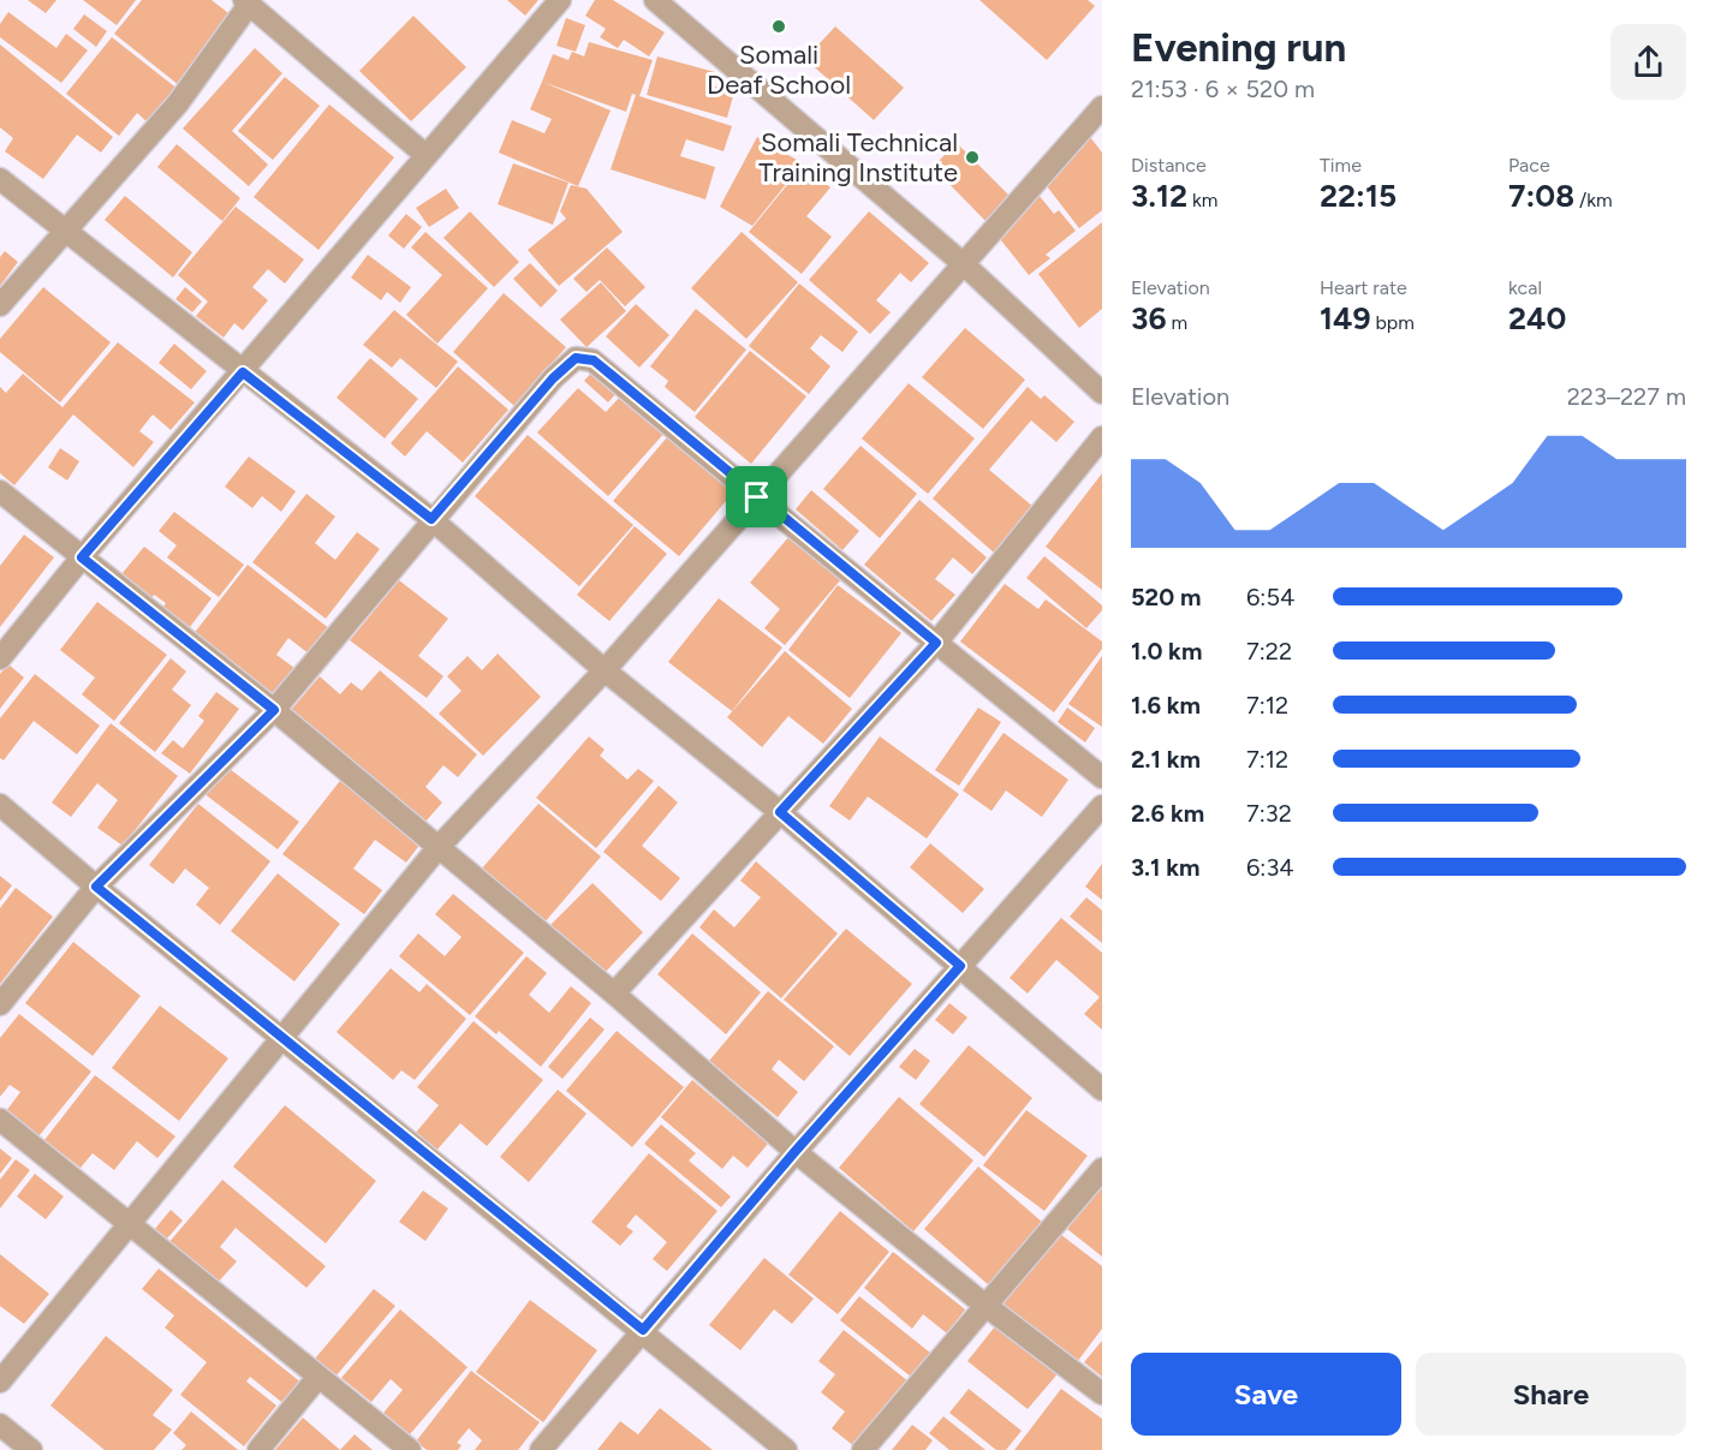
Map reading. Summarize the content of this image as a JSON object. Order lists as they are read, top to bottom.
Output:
{
  "places": ["Somali Deaf School", "Somali Technical Training Institute"],
  "page": {
    "heading": ["Evening run", "21:53 · 6 × 520 m"],
    "stats": [
      ["Distance", "3.12 km"],
      ["Time", "22:15"],
      ["Pace", "7:08 /km"],
      ["Elevation", "36 m"],
      ["Heart rate", "149 bpm"],
      ["kcal", "240"]
    ],
    "chart": ["Elevation", "223–227 m"],
    "list": [
      {
        "name": "520 m",
        "note": "6:54"
      },
      {
        "name": "1.0 km",
        "note": "7:22"
      },
      {
        "name": "1.6 km",
        "note": "7:12"
      },
      {
        "name": "2.1 km",
        "note": "7:12"
      },
      {
        "name": "2.6 km",
        "note": "7:32"
      },
      {
        "name": "3.1 km",
        "note": "6:34"
      }
    ],
    "buttons": ["Save", "Share"]
  }
}
